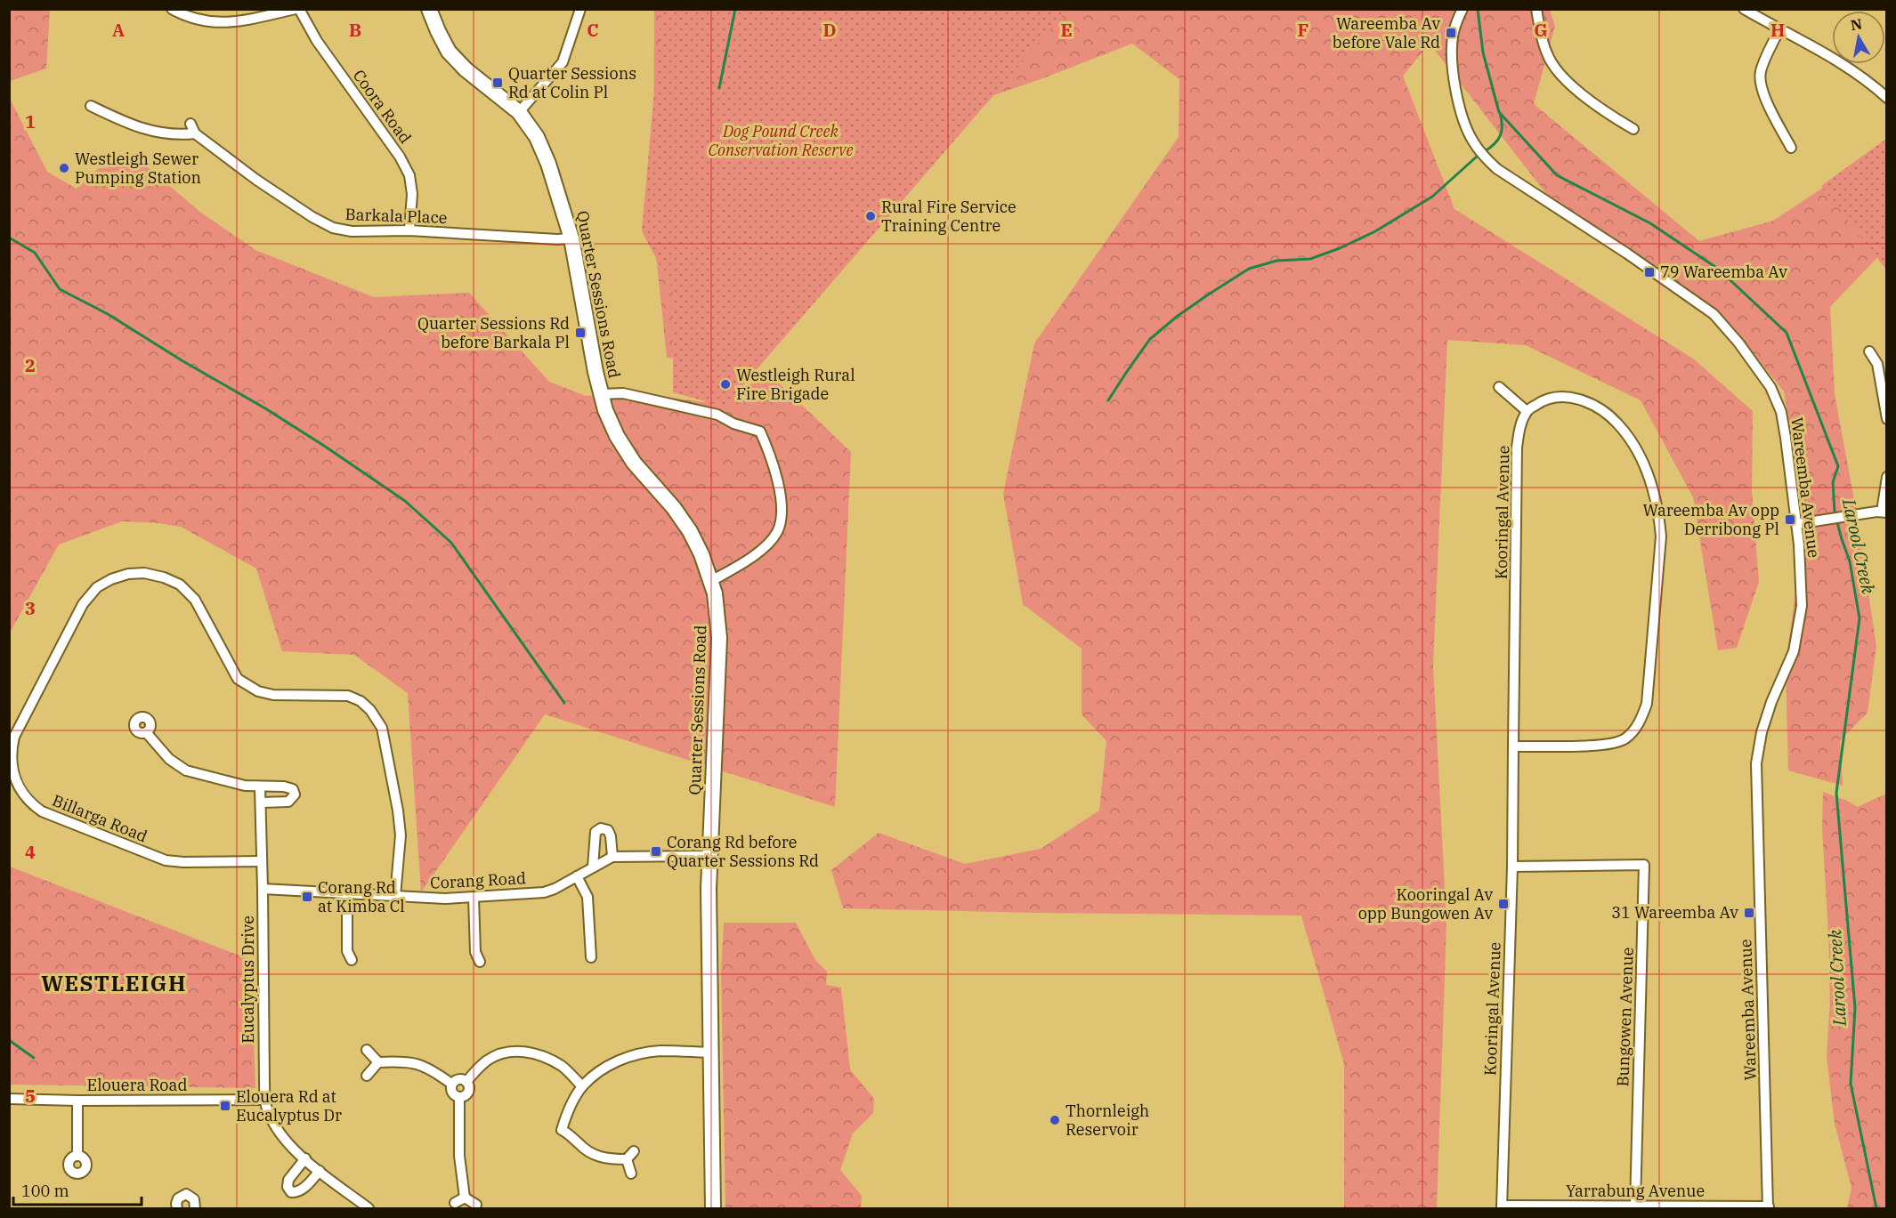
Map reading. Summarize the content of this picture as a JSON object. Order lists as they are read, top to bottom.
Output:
{
  "streets": {
    "main road": ["Quarter Sessions Road"],
    "street": [
      "Coora Road",
      "Barkala Place",
      "Wareemba Avenue",
      "Kooringal Avenue",
      "Billarga Road",
      "Corang Road",
      "Eucalyptus Drive",
      "Bungowen Avenue",
      "Elouera Road",
      "Yarrabung Avenue"
    ]
  },
  "crossings": [
    ["Coora Road", "Barkala Place"],
    ["Barkala Place", "Quarter Sessions Road"],
    ["Quarter Sessions Road", "Corang Road"],
    ["Wareemba Avenue", "Yarrabung Avenue"],
    ["Kooringal Avenue", "Bungowen Avenue"],
    ["Kooringal Avenue", "Yarrabung Avenue"],
    ["Billarga Road", "Corang Road"],
    ["Billarga Road", "Eucalyptus Drive"],
    ["Corang Road", "Eucalyptus Drive"],
    ["Eucalyptus Drive", "Elouera Road"],
    ["Bungowen Avenue", "Yarrabung Avenue"]
  ],
  "districts": ["WESTLEIGH"],
  "water": ["Larool Creek"],
  "parks": ["Dog Pound Creek Conservation Reserve"],
  "places": {
    "transit": [
      "Wareemba Av before Vale Rd",
      "Quarter Sessions Rd at Colin Pl",
      "79 Wareemba Av",
      "Quarter Sessions Rd before Barkala Pl",
      "Wareemba Av opp Derribong Pl",
      "Corang Rd before Quarter Sessions Rd",
      "Corang Rd at Kimba Cl",
      "Kooringal Av opp Bungowen Av",
      "31 Wareemba Av",
      "Elouera Rd at Eucalyptus Dr"
    ],
    "other": [
      "Westleigh Sewer Pumping Station",
      "Rural Fire Service Training Centre",
      "Westleigh Rural Fire Brigade",
      "Thornleigh Reservoir"
    ]
  },
  "scale_bar": "100 m",
  "north": "top",
  "grid": {
    "columns": [
      "A",
      "B",
      "C",
      "D",
      "E",
      "F",
      "G",
      "H"
    ],
    "rows": [
      "1",
      "2",
      "3",
      "4",
      "5"
    ]
  }
}
